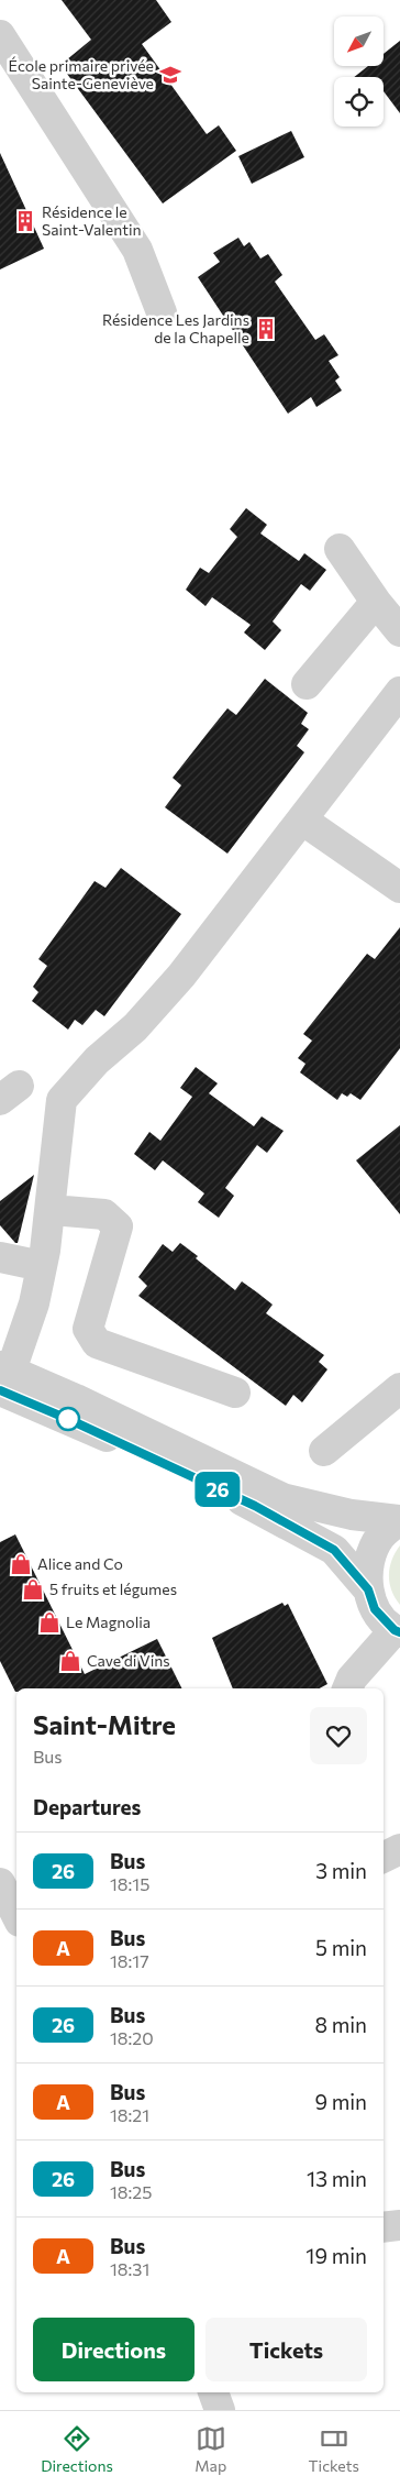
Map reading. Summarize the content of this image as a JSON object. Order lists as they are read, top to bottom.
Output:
{
  "places": {
    "school or university": ["École primaire privée Sainte-Geneviève"],
    "building": ["Résidence le Saint-Valentin", "Résidence Les Jardins de la Chapelle"],
    "shop": [
      "Alice and Co",
      "5 fruits et légumes",
      "Le Magnolia",
      "Cave di Vins"
    ]
  },
  "lines": ["bus line 26"],
  "north": "bottom left",
  "page": {
    "on_map": "26",
    "heading": [
      ["Saint-Mitre", "Bus"],
      "Departures"
    ],
    "list": [
      {
        "mark": "26",
        "name": "Bus",
        "note": "18:15",
        "value": "3 min"
      },
      {
        "mark": "A",
        "name": "Bus",
        "note": "18:17",
        "value": "5 min"
      },
      {
        "mark": "26",
        "name": "Bus",
        "note": "18:20",
        "value": "8 min"
      },
      {
        "mark": "A",
        "name": "Bus",
        "note": "18:21",
        "value": "9 min"
      },
      {
        "mark": "26",
        "name": "Bus",
        "note": "18:25",
        "value": "13 min"
      },
      {
        "mark": "A",
        "name": "Bus",
        "note": "18:31",
        "value": "19 min"
      }
    ],
    "buttons": ["Directions", "Tickets"],
    "tabs": ["Directions", "Map", "Tickets"]
  }
}
